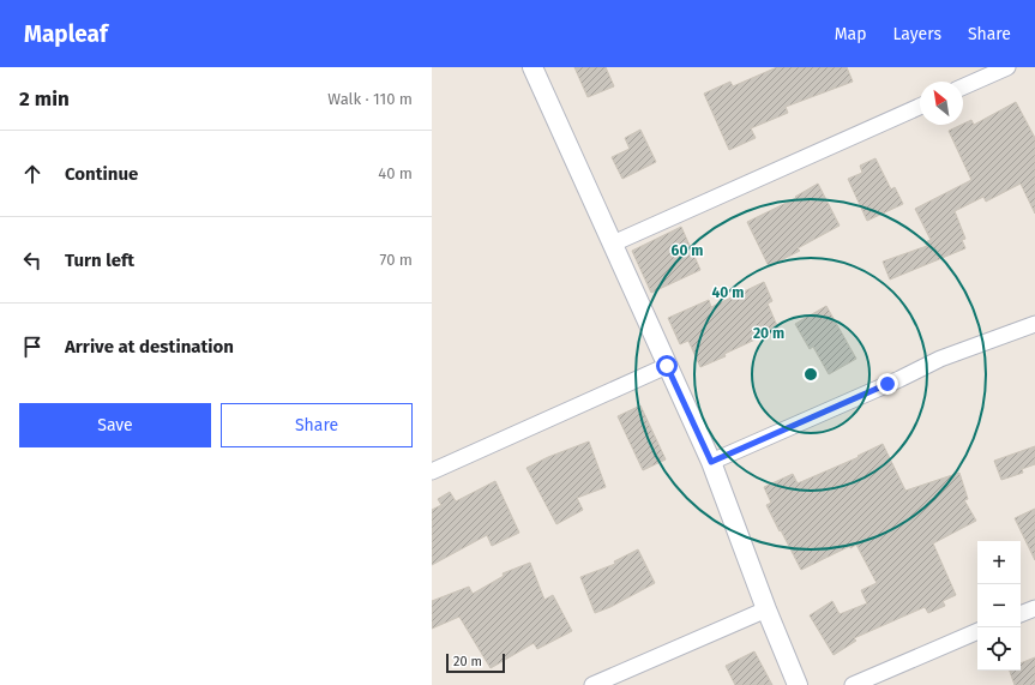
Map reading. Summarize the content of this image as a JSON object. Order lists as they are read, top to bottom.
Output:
{
  "scale_bar": "20 m",
  "north": "top left",
  "page": {
    "header": "Mapleaf",
    "nav": ["Map", "Layers", "Share"],
    "heading": ["2 min", "Walk · 110 m"],
    "list": [
      ["Continue", "40 m"],
      ["Turn left", "70 m"],
      "Arrive at destination"
    ],
    "buttons": ["Save", "Share"],
    "map_buttons": ["+", "−"],
    "scale": "20 m"
  },
  "rings": ["60 m", "40 m", "20 m"]
}
